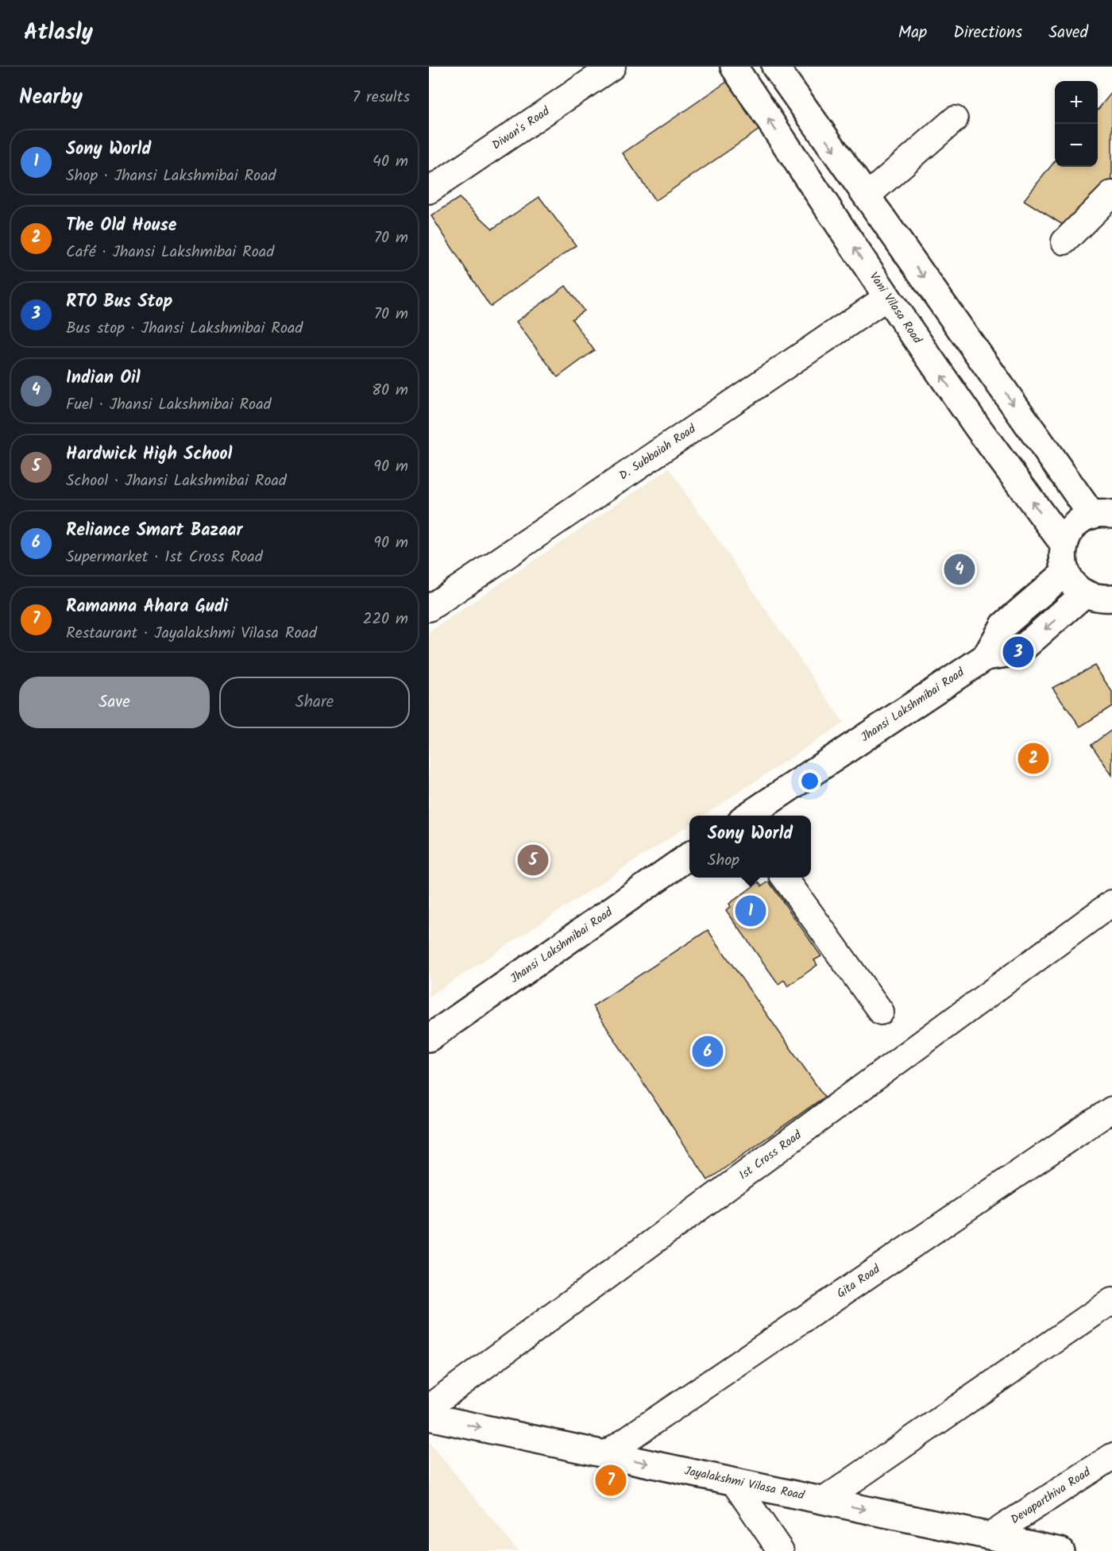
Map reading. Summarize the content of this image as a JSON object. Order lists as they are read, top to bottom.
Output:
{
  "streets": {
    "main road": ["Vani Vilasa Road", "Jhansi Lakshmibai Road", "Jayalakshmi Vilasa Road"],
    "street": [
      "Diwan's Road",
      "D. Subbaiah Road",
      "1st Cross Road",
      "Gita Road",
      "Devaparthiva Road"
    ]
  },
  "crossings": [
    ["Vani Vilasa Road", "D. Subbaiah Road"],
    ["Gita Road", "Jayalakshmi Vilasa Road"],
    ["Jayalakshmi Vilasa Road", "Devaparthiva Road"]
  ],
  "one_way": ["Jayalakshmi Vilasa Road"],
  "page": {
    "header": "Atlasly",
    "nav": ["Map", "Directions", "Saved"],
    "heading": ["Nearby", "7 results"],
    "map_buttons": ["+", "−"],
    "list": [
      {
        "mark": "1",
        "name": "Sony World",
        "note": "Shop · Jhansi Lakshmibai Road",
        "value": "40 m"
      },
      {
        "mark": "2",
        "name": "The Old House",
        "note": "Café · Jhansi Lakshmibai Road",
        "value": "70 m"
      },
      {
        "mark": "3",
        "name": "RTO Bus Stop",
        "note": "Bus stop · Jhansi Lakshmibai Road",
        "value": "70 m"
      },
      {
        "mark": "4",
        "name": "Indian Oil",
        "note": "Fuel · Jhansi Lakshmibai Road",
        "value": "80 m"
      },
      {
        "mark": "5",
        "name": "Hardwick High School",
        "note": "School · Jhansi Lakshmibai Road",
        "value": "90 m"
      },
      {
        "mark": "6",
        "name": "Reliance Smart Bazaar",
        "note": "Supermarket · 1st Cross Road",
        "value": "90 m"
      },
      {
        "mark": "7",
        "name": "Ramanna Ahara Gudi",
        "note": "Restaurant · Jayalakshmi Vilasa Road",
        "value": "220 m"
      }
    ],
    "pins": [
      "4",
      "3",
      "2",
      "5",
      "1",
      "6",
      "7"
    ],
    "buttons": ["Save", "Share"],
    "popup": ["Sony World", "Shop"]
  }
}
